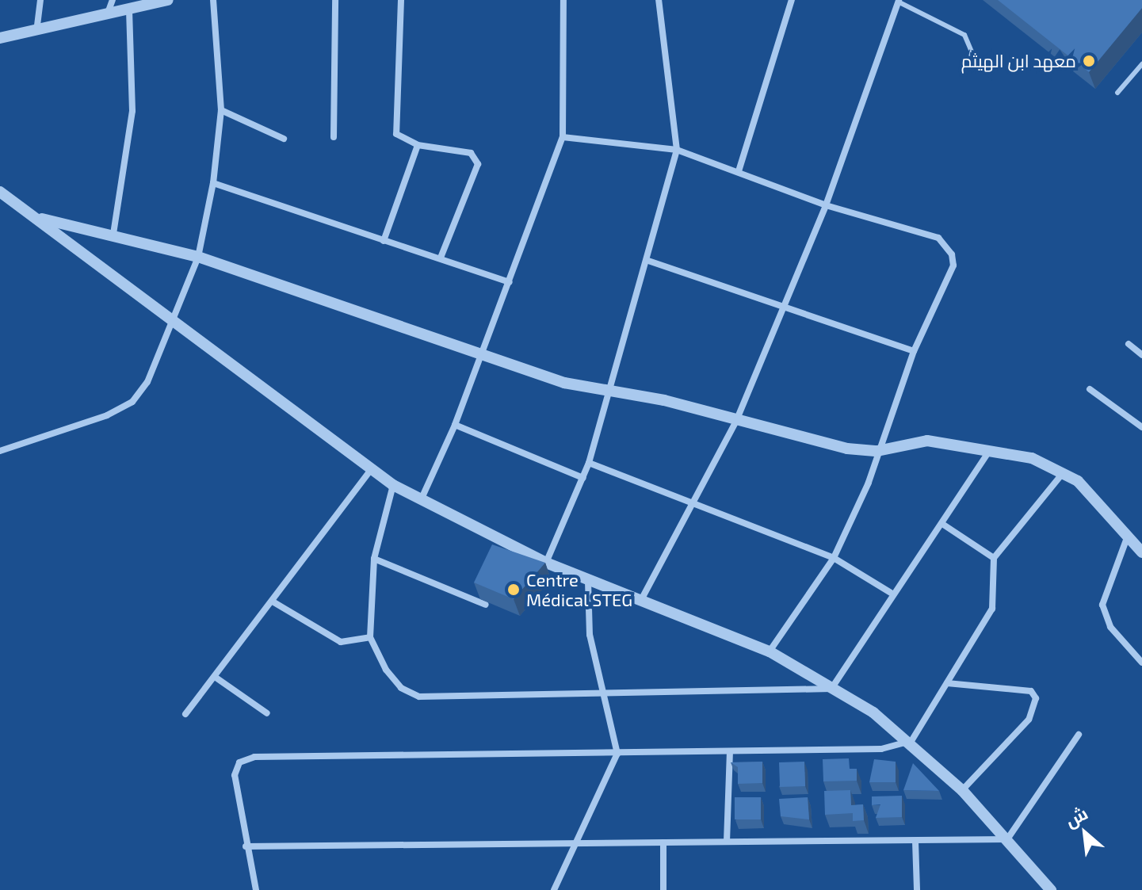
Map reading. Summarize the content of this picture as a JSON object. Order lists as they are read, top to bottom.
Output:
{
  "places": ["معهد ابن الهيثم", "Centre Médical STEG"],
  "north": "top left"
}
